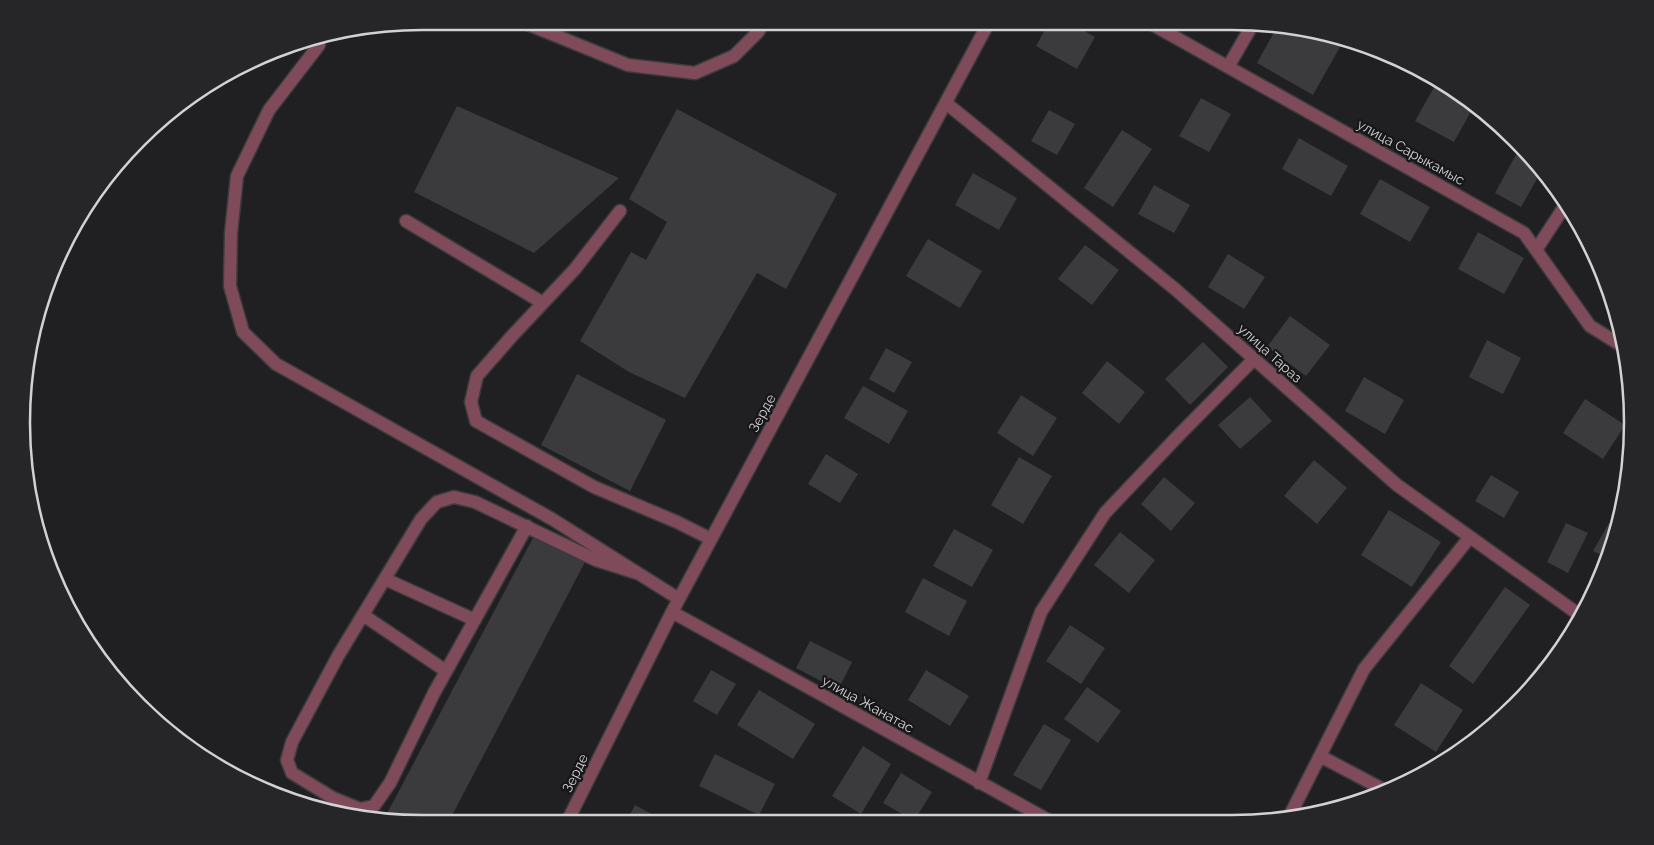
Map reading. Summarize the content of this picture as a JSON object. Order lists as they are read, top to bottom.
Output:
{
  "streets": {
    "street": [
      "улица Сарыкамыс",
      "улица Тараз",
      "Зерде",
      "улица Жанатас"
    ]
  },
  "crossings": [
    ["улица Тараз", "Зерде"],
    ["Зерде", "улица Жанатас"]
  ]
}
